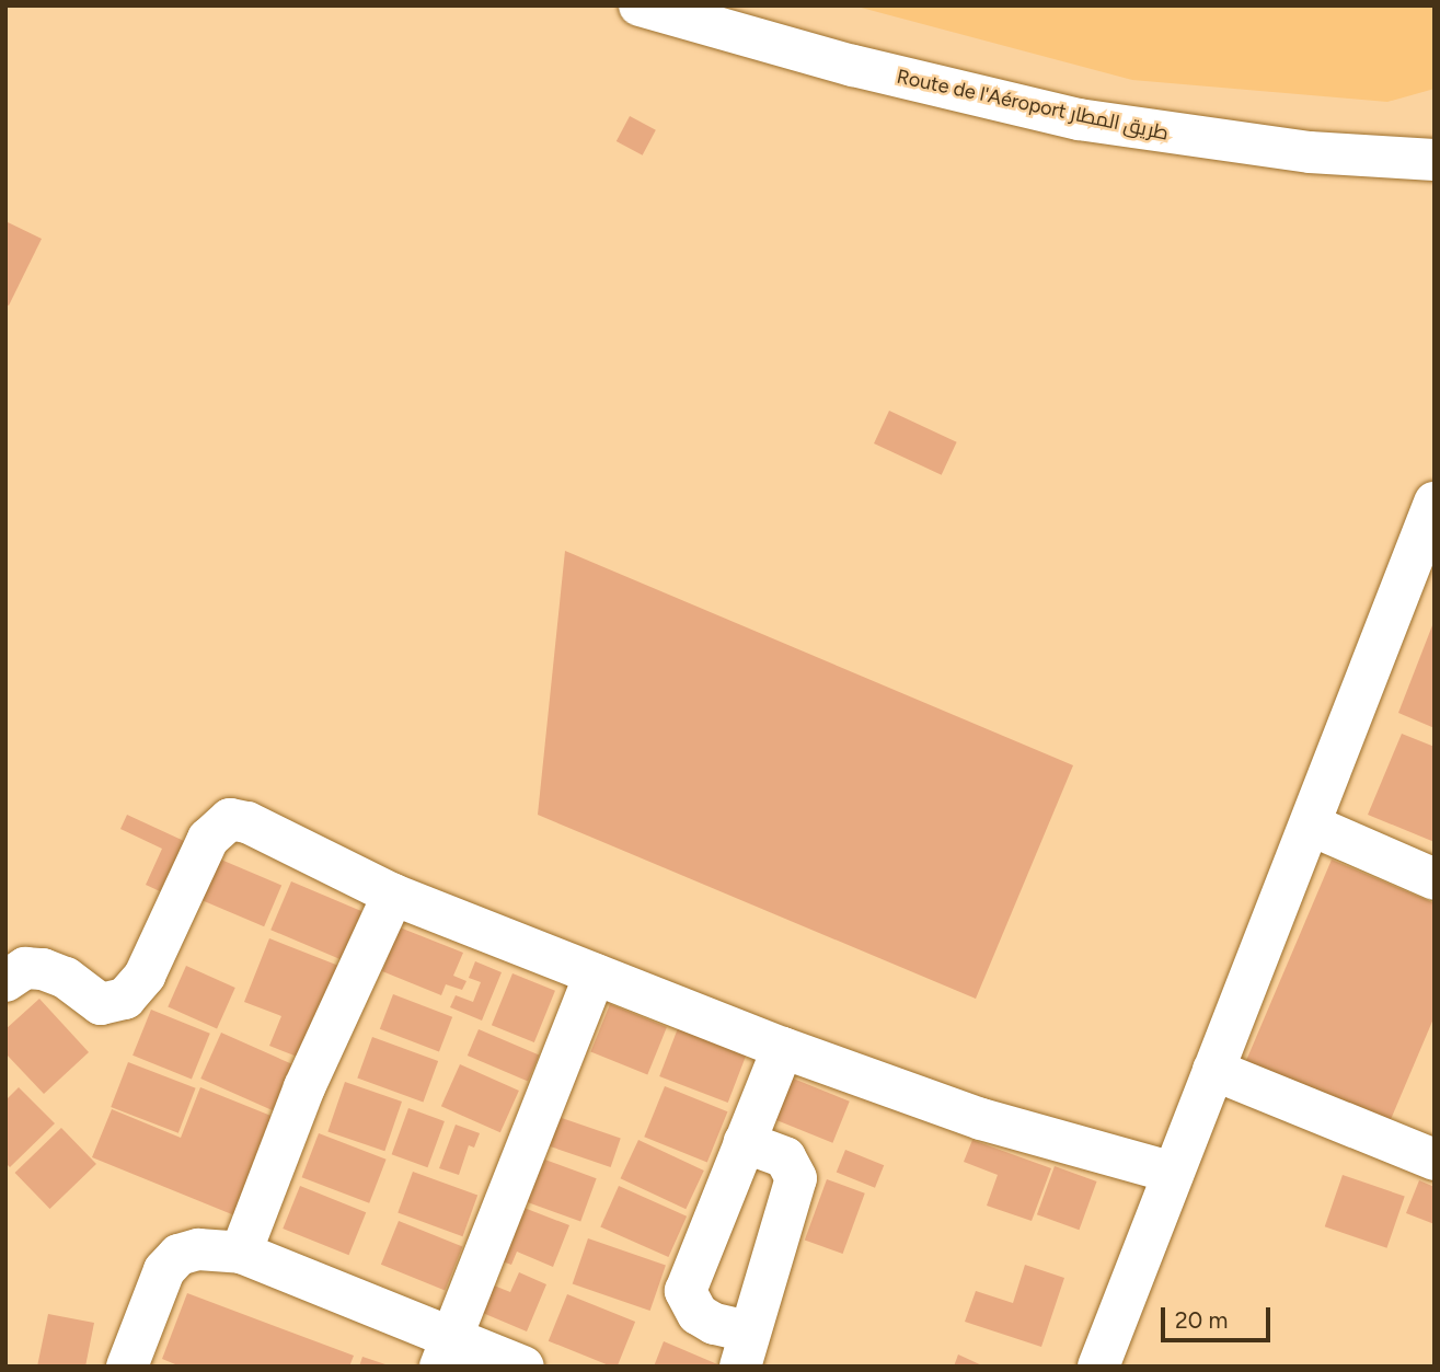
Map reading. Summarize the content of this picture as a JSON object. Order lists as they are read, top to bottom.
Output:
{
  "streets": {
    "street": ["Route de l'Aéroport طريق المطار"]
  },
  "scale_bar": "20 m"
}
